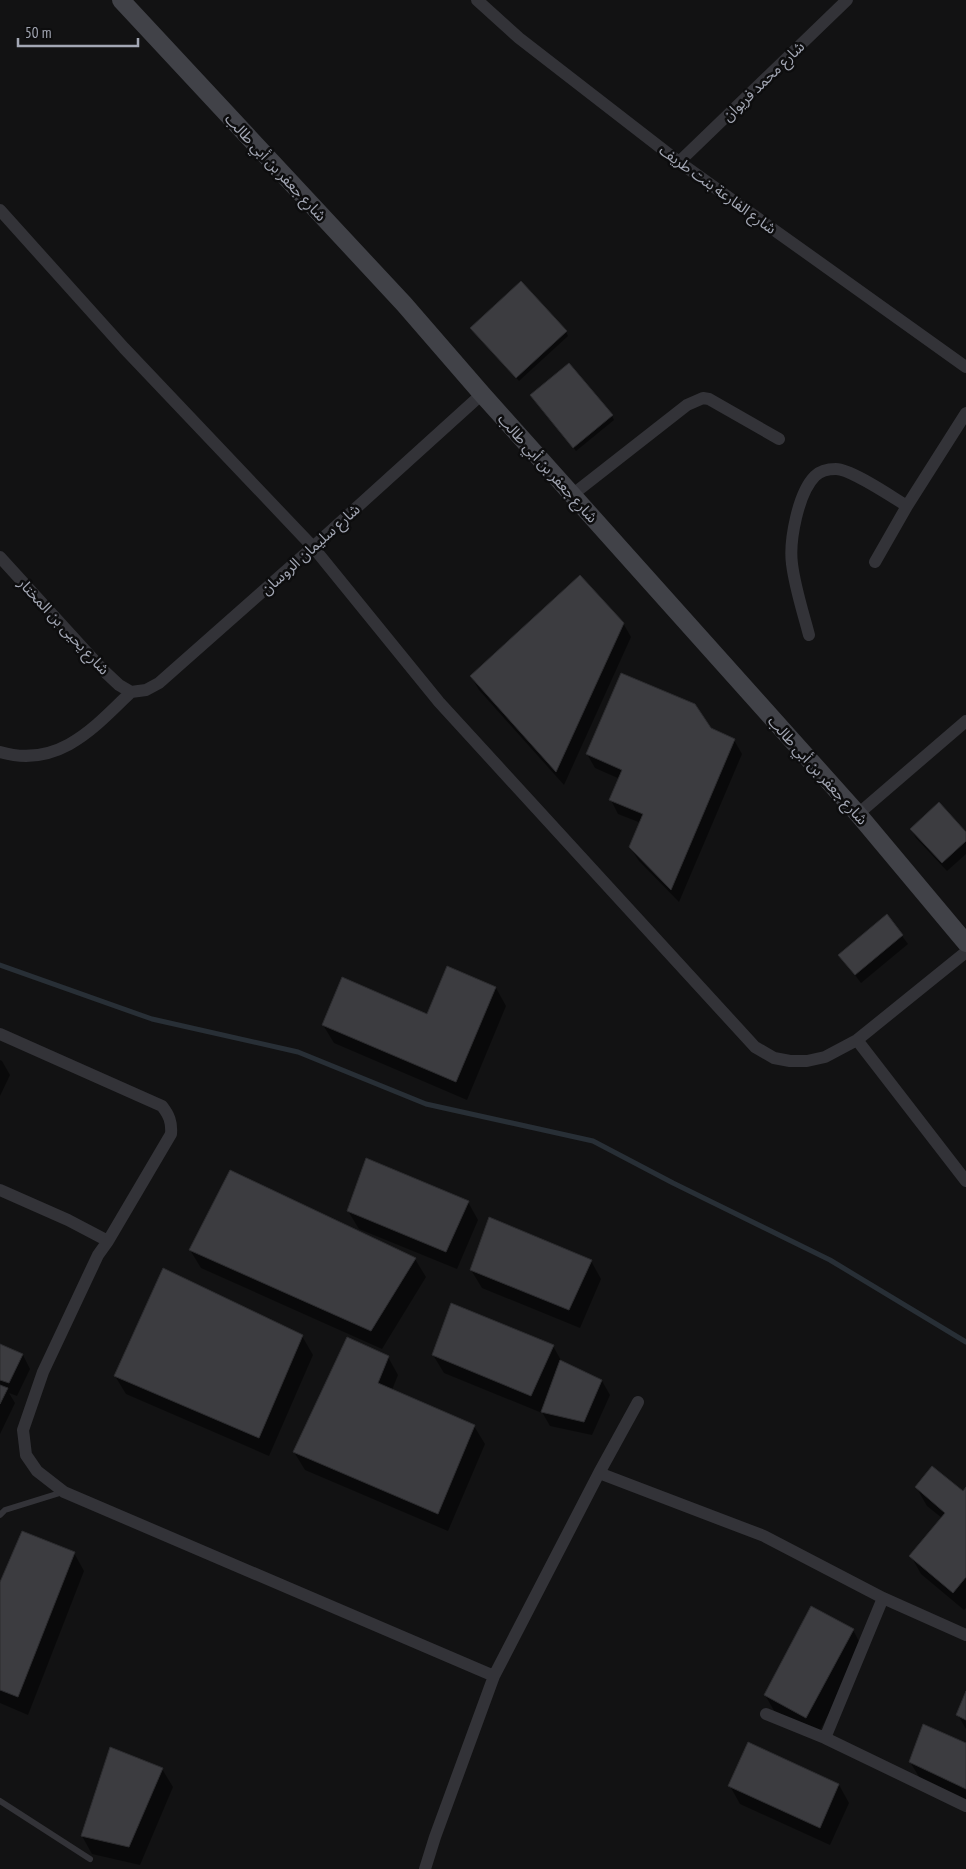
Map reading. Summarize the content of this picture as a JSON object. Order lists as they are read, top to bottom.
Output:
{
  "streets": {
    "street": [
      "شارع محمد فريوان",
      "شارع جعفر بن أبي طالب",
      "شارع الفارعة بنت طريف",
      "شارع سليمان الروسان",
      "شارع يحيى بن المختار"
    ]
  },
  "crossings": [
    ["شارع محمد فريوان", "شارع الفارعة بنت طريف"],
    ["شارع جعفر بن أبي طالب", "شارع سليمان الروسان"],
    ["شارع سليمان الروسان", "شارع يحيى بن المختار"]
  ],
  "scale_bar": "50 m"
}
